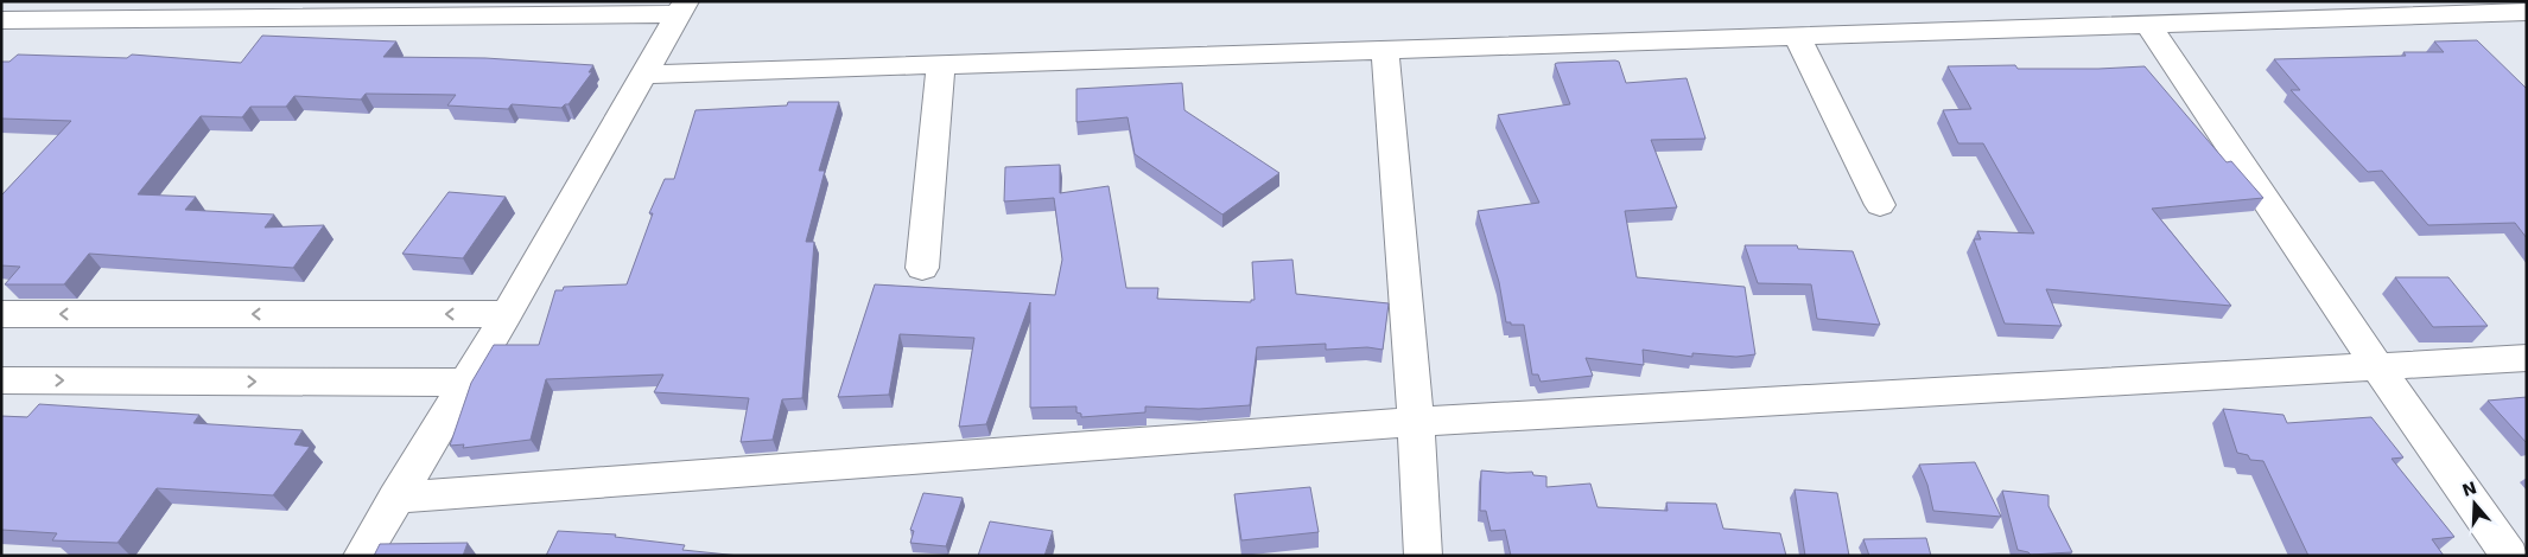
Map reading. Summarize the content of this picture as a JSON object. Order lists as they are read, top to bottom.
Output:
{
  "north": "top"
}
